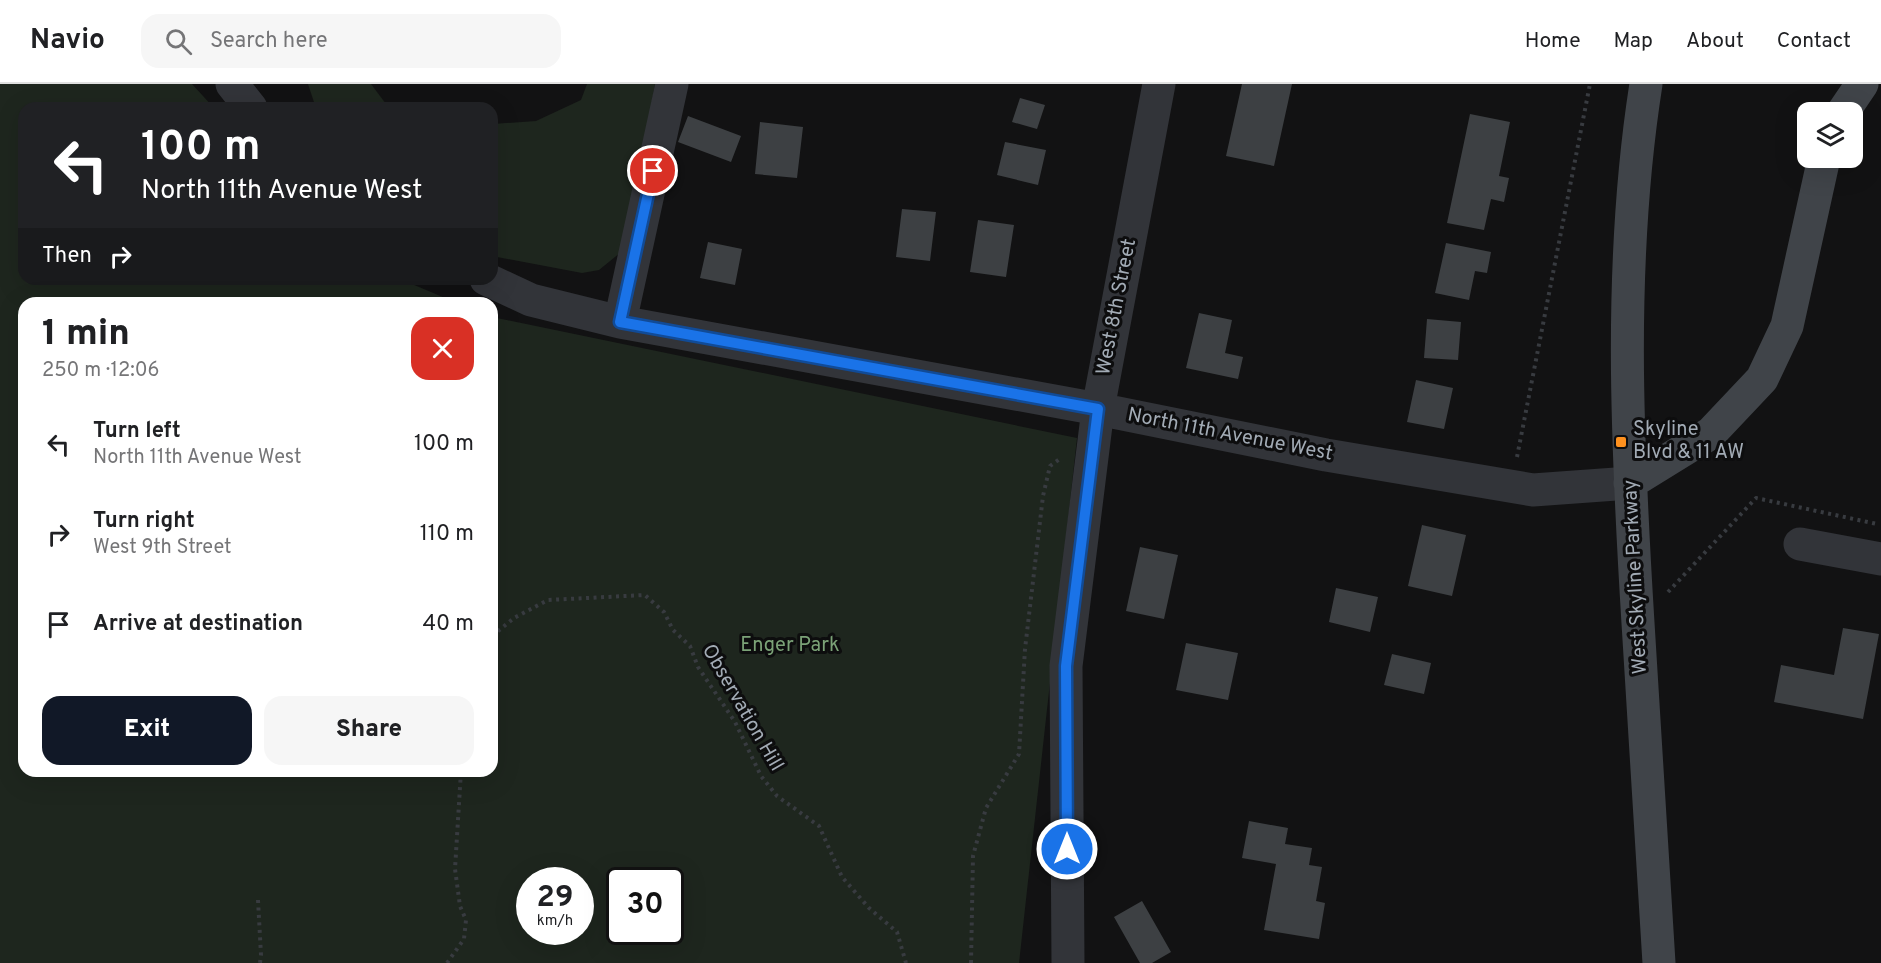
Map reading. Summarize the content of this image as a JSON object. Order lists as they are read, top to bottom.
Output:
{
  "streets": {
    "street": ["West 8th Street", "North 11th Avenue West", "West Skyline Parkway"],
    "path": ["Observation Hill"]
  },
  "crossings": [
    ["West 8th Street", "North 11th Avenue West"],
    ["North 11th Avenue West", "West Skyline Parkway"]
  ],
  "parks": ["Enger Park"],
  "places": {
    "transit": ["Skyline Blvd & 11 AW"]
  },
  "page": {
    "header": "Navio",
    "search": "Search here",
    "nav": [
      "Home",
      "Map",
      "About",
      "Contact"
    ],
    "turn": ["100 m", "North 11th Avenue West"],
    "then": "Then",
    "heading": ["1 min", "250 m · 12:06"],
    "list": [
      {
        "name": "Turn left",
        "note": "North 11th Avenue West",
        "value": "100 m"
      },
      {
        "name": "Turn right",
        "note": "West 9th Street",
        "value": "110 m"
      },
      {
        "name": "Arrive at destination",
        "value": "40 m"
      }
    ],
    "buttons": ["Exit", "Share"],
    "speed": "29 km/h",
    "limit": "30"
  }
}
